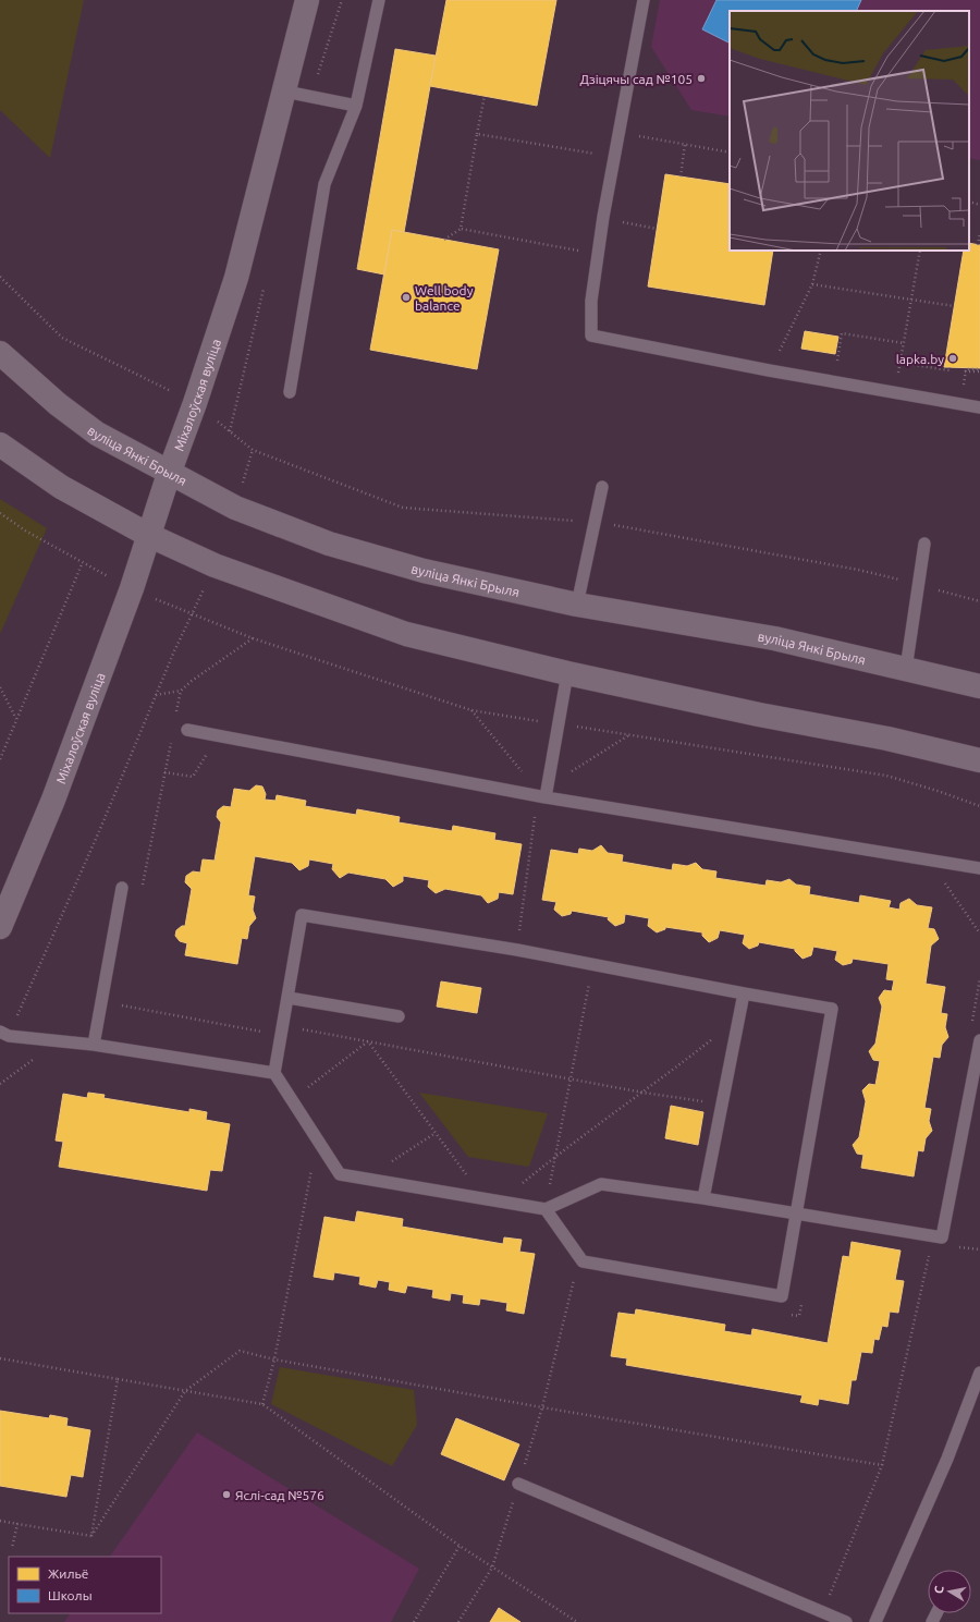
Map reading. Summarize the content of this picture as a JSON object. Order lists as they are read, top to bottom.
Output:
{
  "streets": {
    "main road": ["Міхалоўская вуліца", "вуліца Янкі Брыля"]
  },
  "crossings": [
    ["Міхалоўская вуліца", "вуліца Янкі Брыля"]
  ],
  "places": [
    "Дзіцячы сад №105",
    "Well body balance",
    "lapka.by",
    "Яслі-сад №576"
  ],
  "legend": ["Жильё", "Школы"],
  "north": "left"
}
